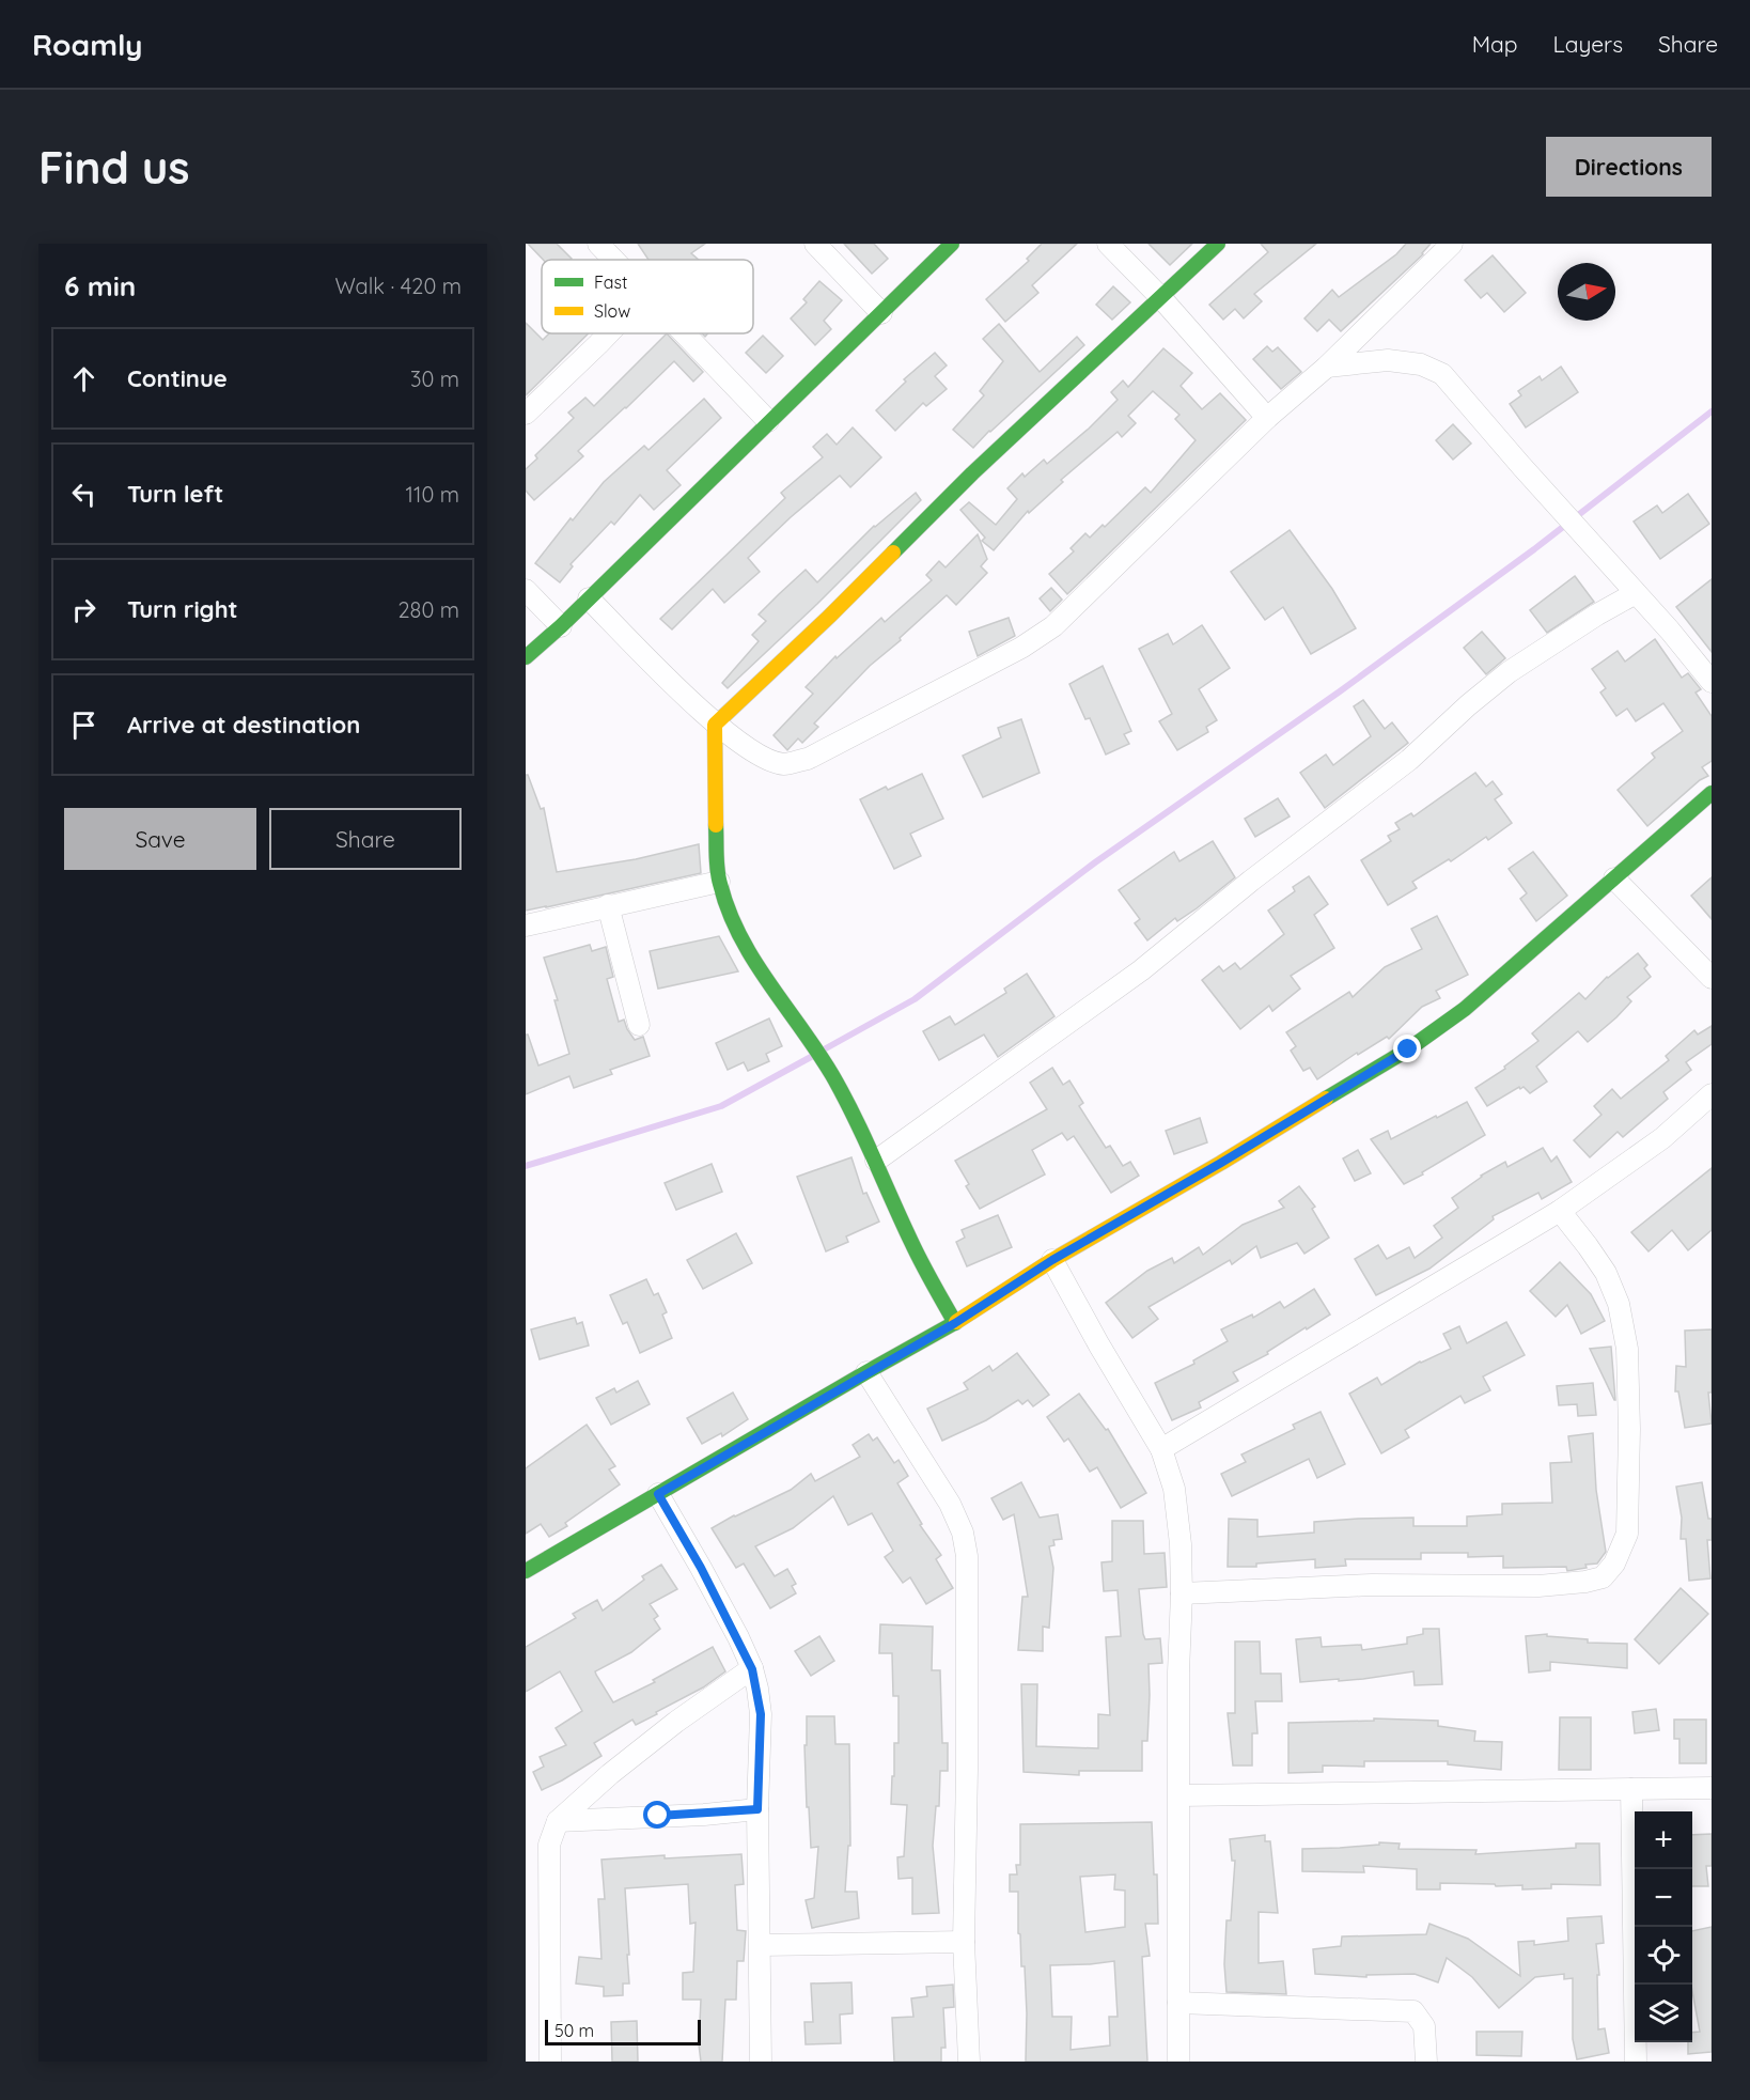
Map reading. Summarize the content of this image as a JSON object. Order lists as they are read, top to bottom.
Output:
{
  "legend": ["Fast", "Slow"],
  "scale_bar": "50 m",
  "north": "right",
  "page": {
    "header": "Roamly",
    "nav": ["Map", "Layers", "Share"],
    "buttons": [
      "Directions",
      ["Save", "Share"]
    ],
    "title": "Find us",
    "heading": ["6 min", "Walk · 420 m"],
    "list": [
      ["Continue", "30 m"],
      ["Turn left", "110 m"],
      ["Turn right", "280 m"],
      "Arrive at destination"
    ],
    "map_buttons": ["+", "−"],
    "scale": "50 m"
  }
}
